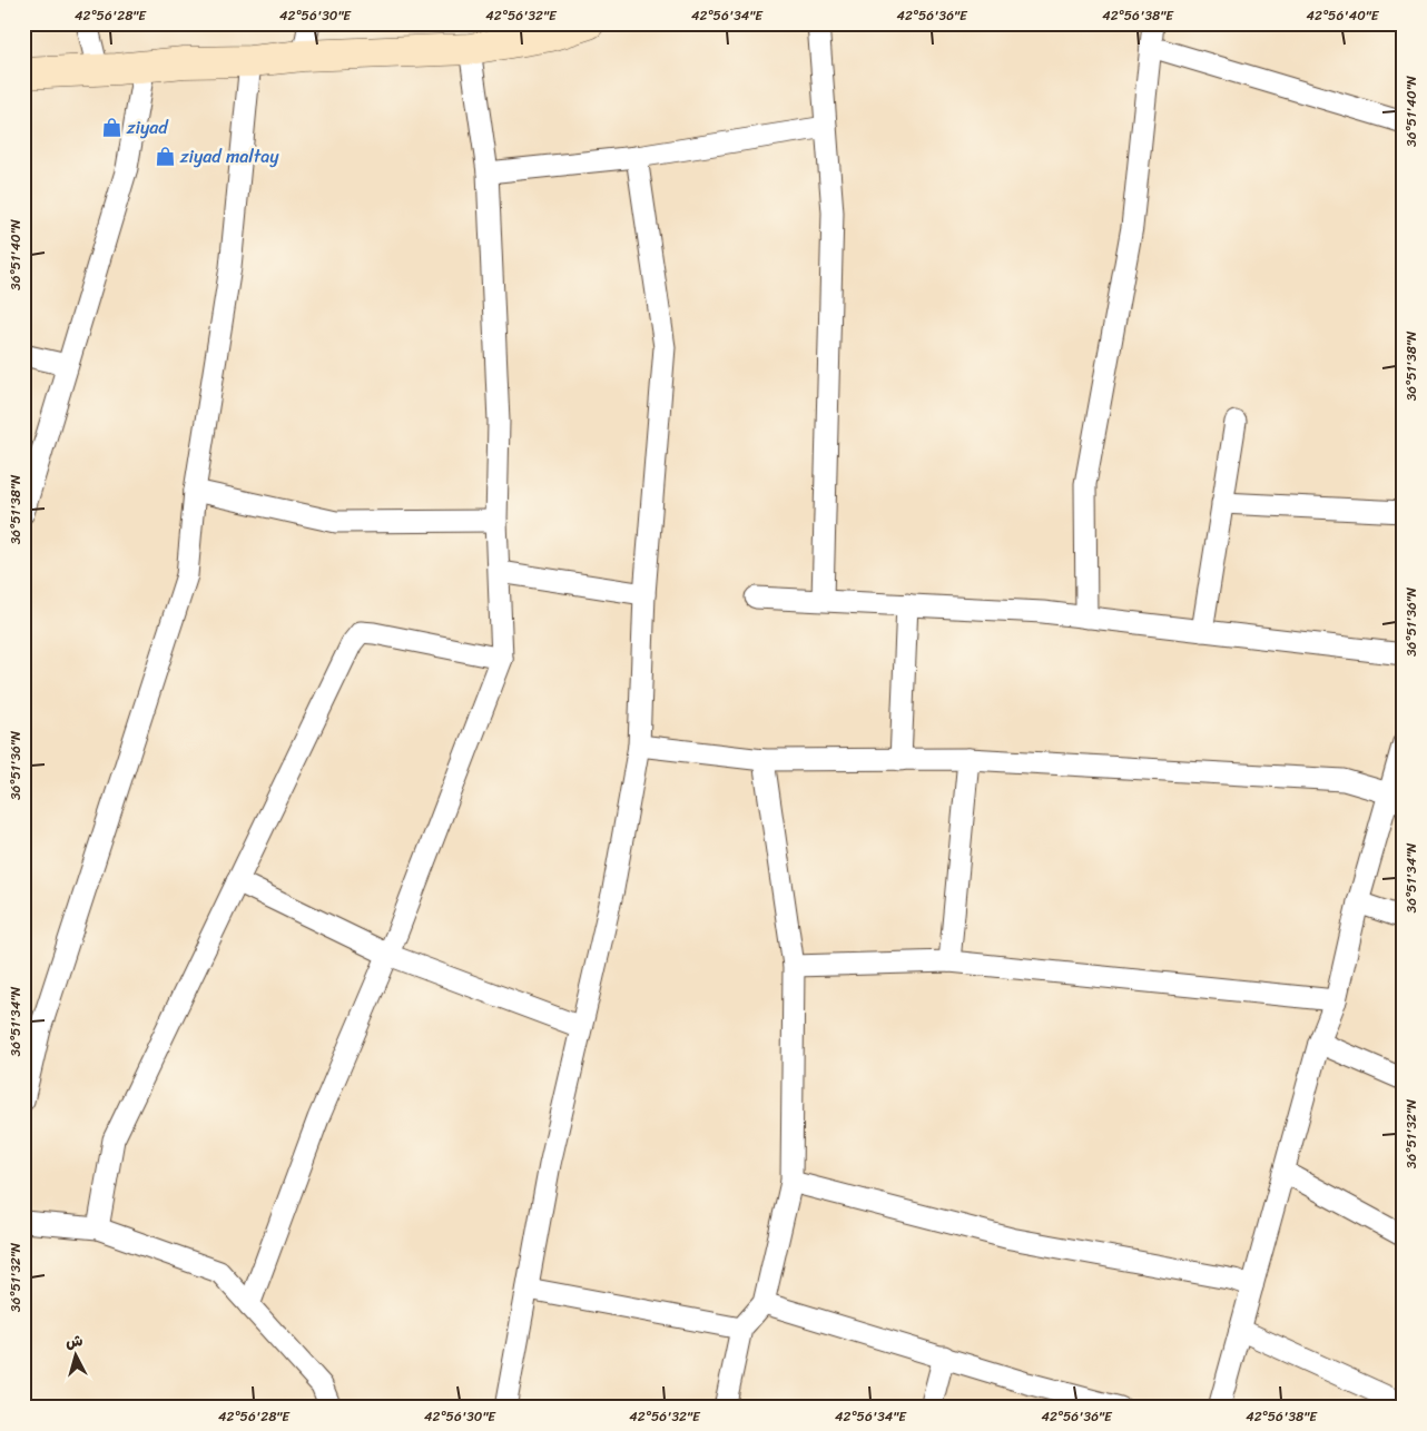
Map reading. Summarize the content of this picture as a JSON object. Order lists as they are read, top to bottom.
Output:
{
  "places": {
    "shop": ["ziyad", "ziyad maltay"]
  },
  "north": "top",
  "coordinates": [
    "42°56'28\"E",
    "42°56'30\"E",
    "42°56'32\"E",
    "42°56'34\"E",
    "42°56'36\"E",
    "42°56'38\"E",
    "42°56'40\"E",
    "36°51'40\"N",
    "36°51'38\"N",
    "36°51'36\"N",
    "36°51'34\"N",
    "36°51'32\"N"
  ]
}
